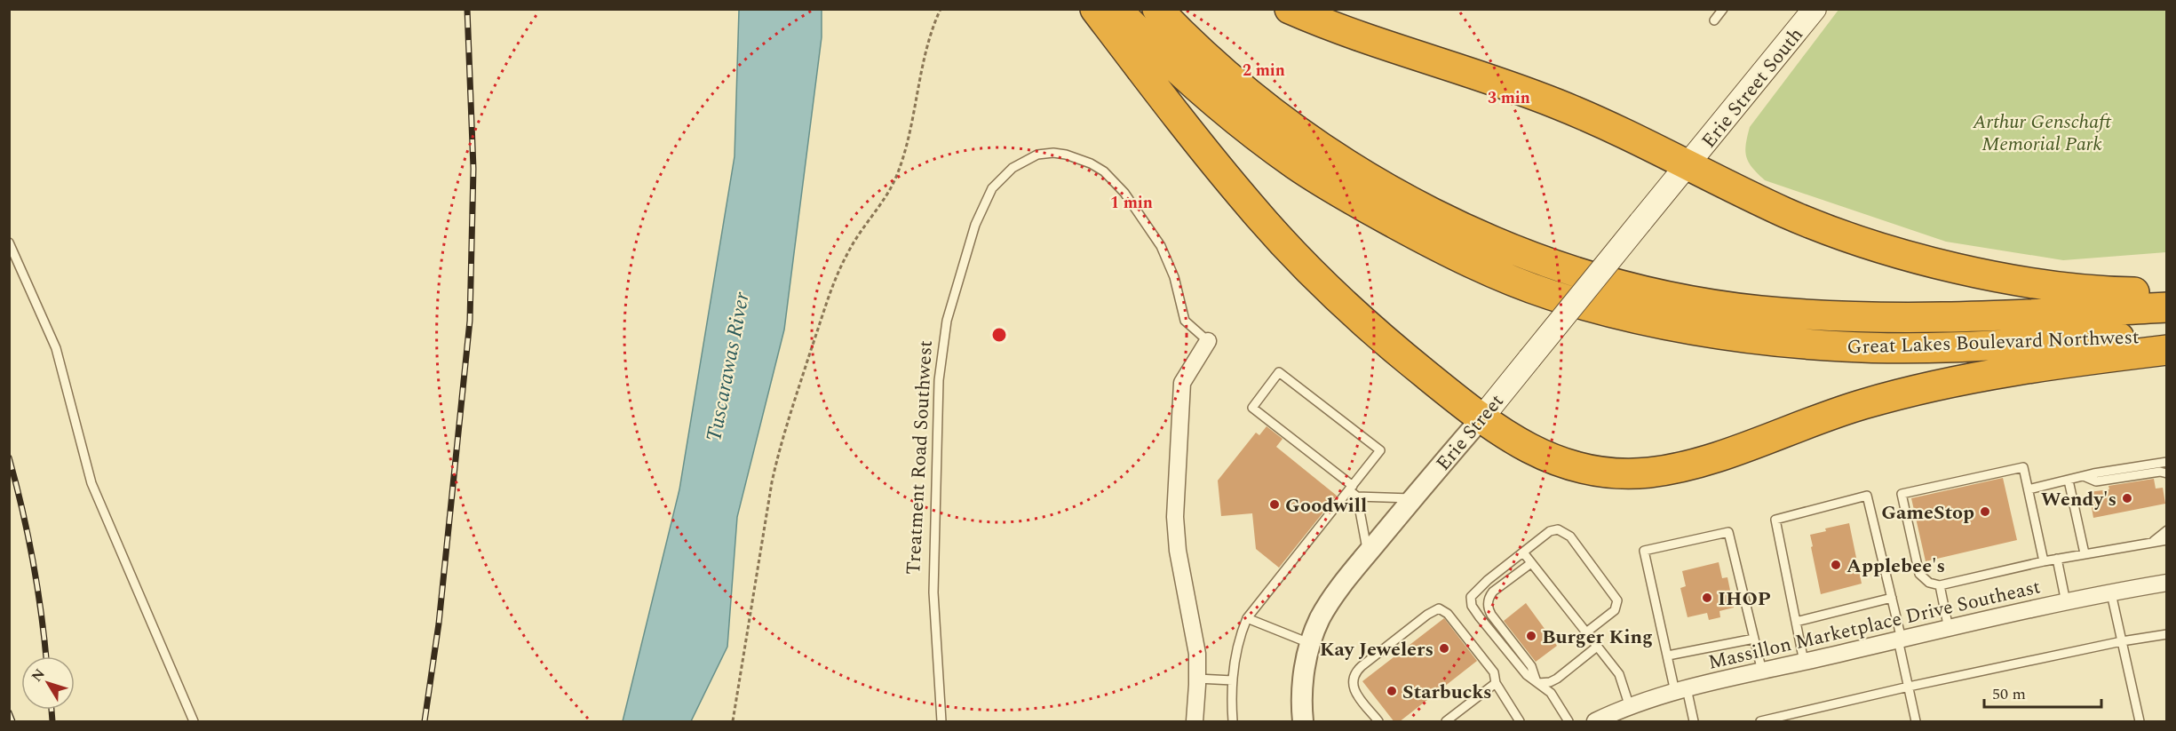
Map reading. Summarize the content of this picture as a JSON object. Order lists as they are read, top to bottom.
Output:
{
  "streets": {
    "highway": ["Great Lakes Boulevard Northwest"],
    "main road": ["Erie Street South", "Erie Street"],
    "street": ["Treatment Road Southwest", "Massillon Marketplace Drive Southeast"]
  },
  "crossings": [
    ["Erie Street South", "Erie Street"]
  ],
  "water": ["Tuscarawas River"],
  "parks": ["Arthur Genschaft Memorial Park"],
  "places": [
    "Wendy's",
    "Goodwill",
    "GameStop",
    "Applebee's",
    "IHOP",
    "Burger King",
    "Kay Jewelers",
    "Starbucks"
  ],
  "scale_bar": "50 m",
  "north": "top left",
  "rings": ["2 min", "3 min", "1 min"]
}
